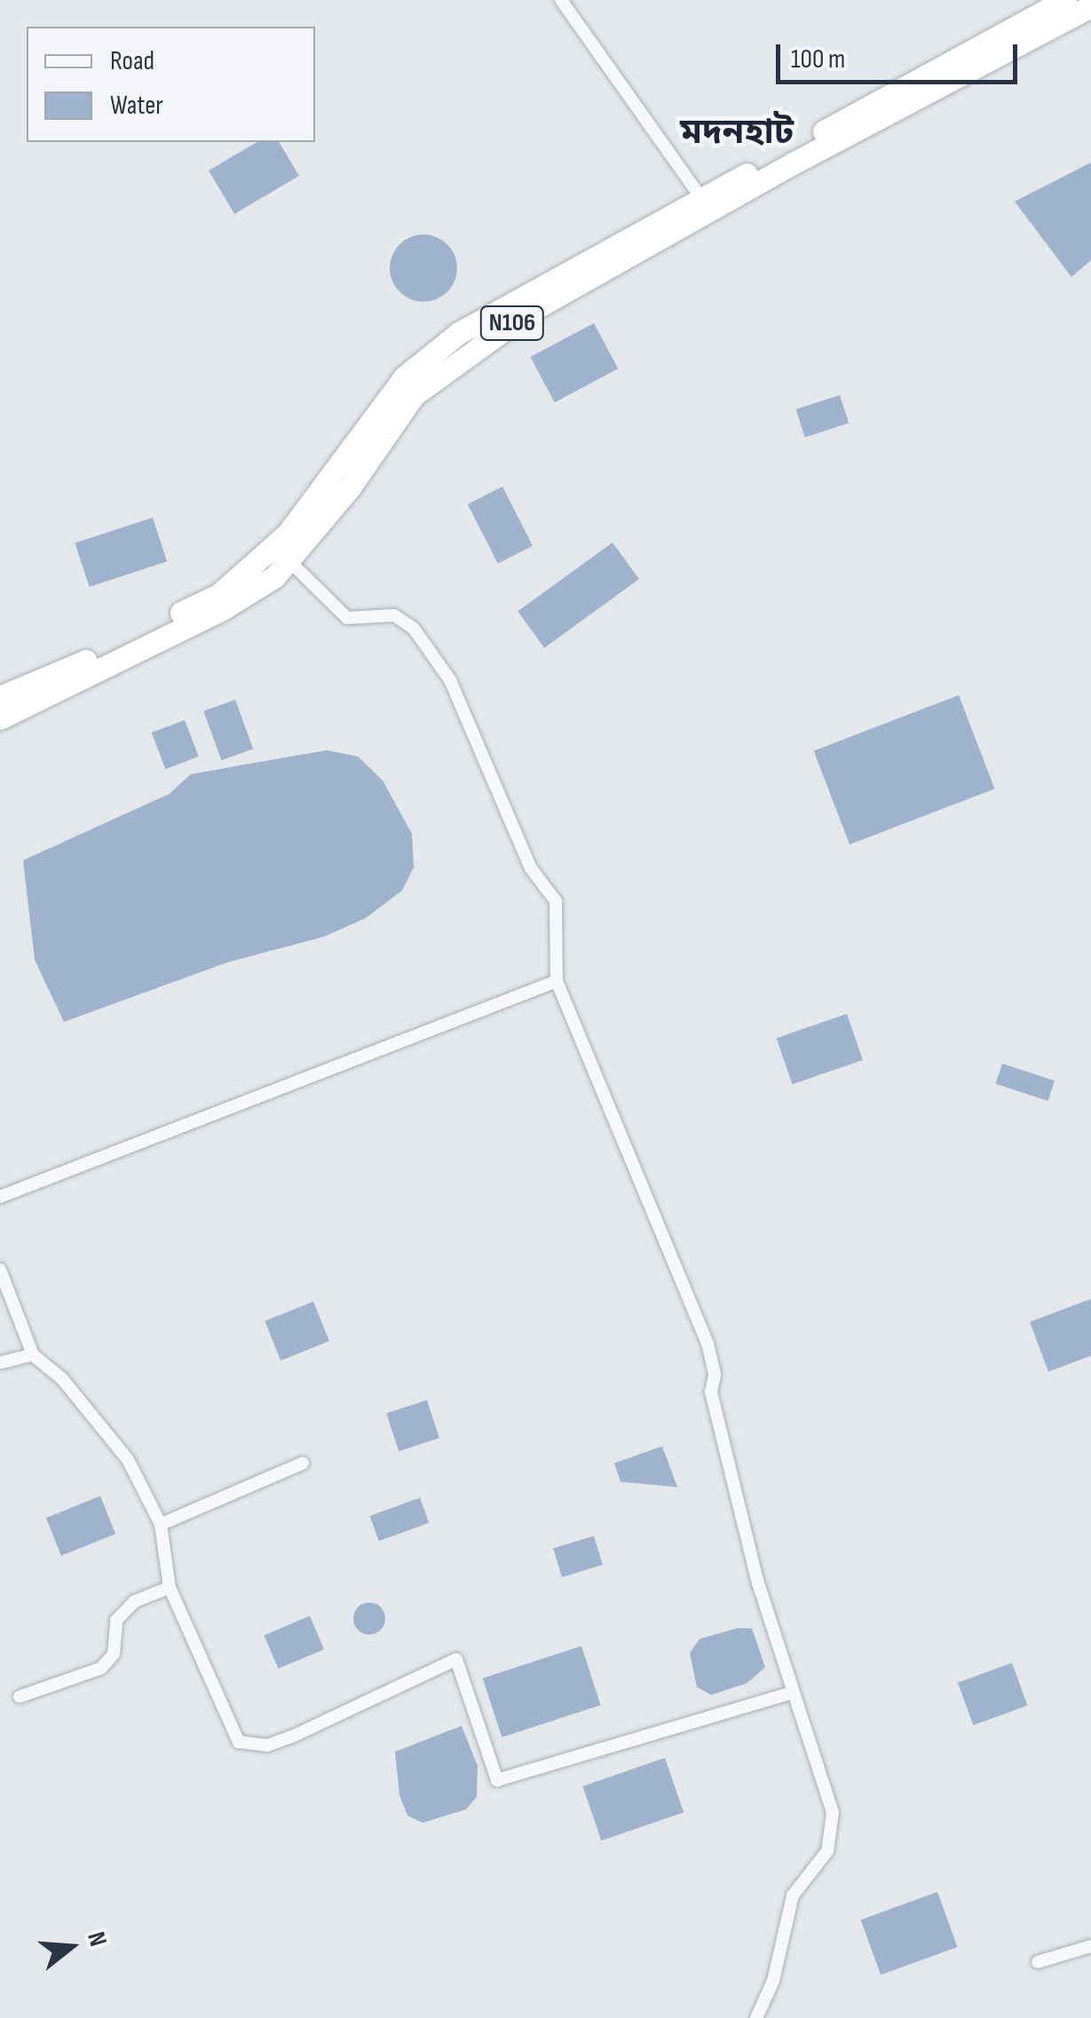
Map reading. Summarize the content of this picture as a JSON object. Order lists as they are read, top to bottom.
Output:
{
  "streets": {
    "highway": ["N106"]
  },
  "districts": ["মদনহাট"],
  "legend": ["Road", "Water"],
  "scale_bar": "100 m",
  "north": "right"
}
